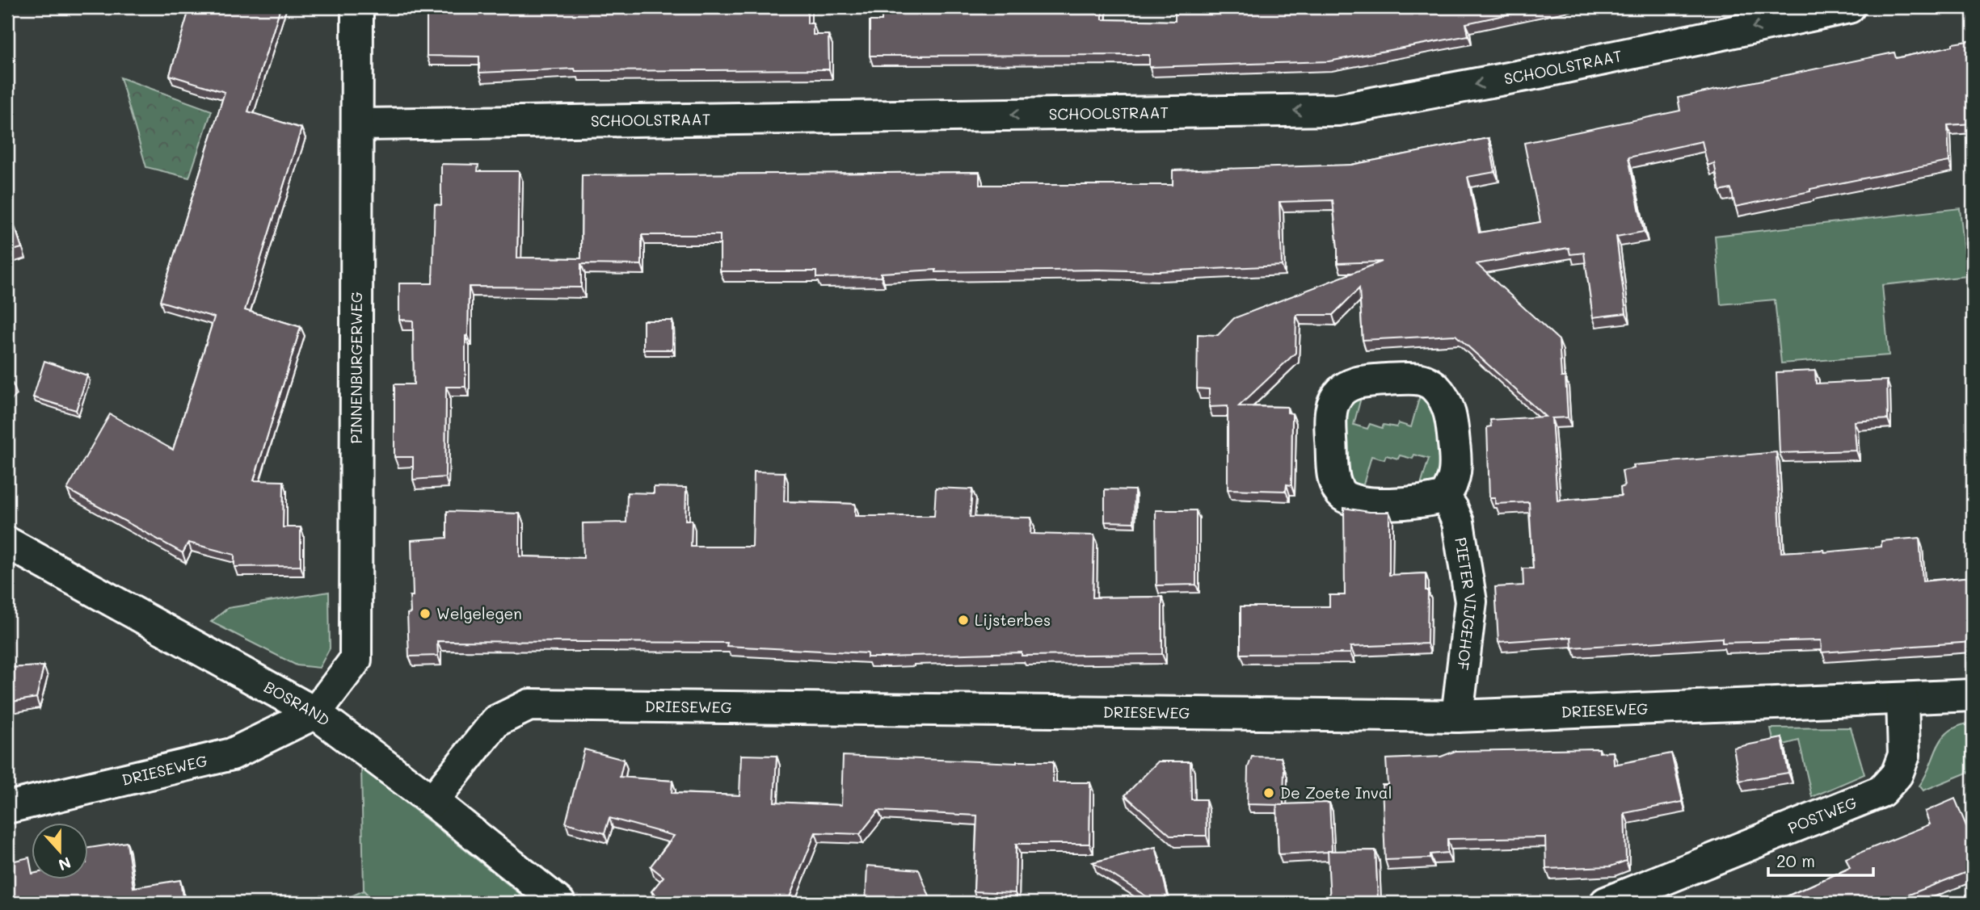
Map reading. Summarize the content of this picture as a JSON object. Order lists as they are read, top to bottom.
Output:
{
  "streets": {
    "street": [
      "SCHOOLSTRAAT",
      "PINNENBURGERWEG",
      "PIETER VIJGEHOF",
      "BOSRAND",
      "DRIESEWEG",
      "POSTWEG"
    ]
  },
  "crossings": [
    ["SCHOOLSTRAAT", "PINNENBURGERWEG"],
    ["PINNENBURGERWEG", "BOSRAND"],
    ["PINNENBURGERWEG", "DRIESEWEG"],
    ["PIETER VIJGEHOF", "DRIESEWEG"],
    ["BOSRAND", "DRIESEWEG"],
    ["DRIESEWEG", "POSTWEG"]
  ],
  "one_way": ["SCHOOLSTRAAT"],
  "places": ["Welgelegen", "Lijsterbes", "De Zoete Inval"],
  "scale_bar": "20 m",
  "north": "bottom"
}
